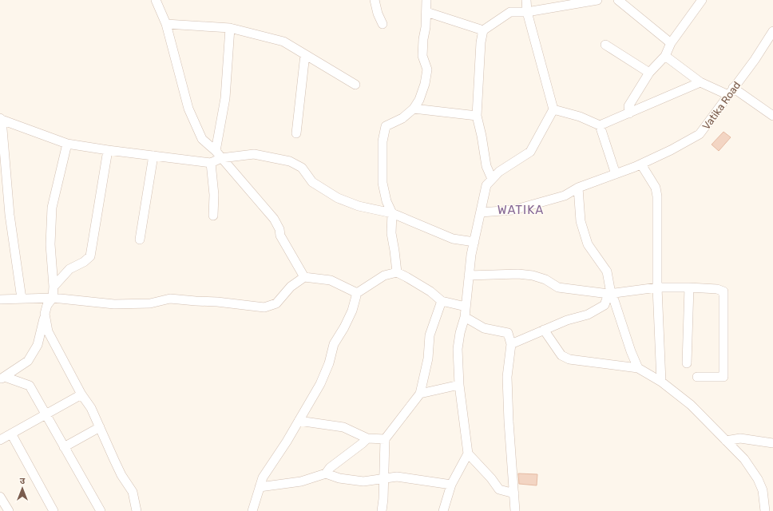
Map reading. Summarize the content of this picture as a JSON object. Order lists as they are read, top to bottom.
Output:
{
  "streets": {
    "street": ["Vatika Road"]
  },
  "districts": ["WATIKA"],
  "north": "top"
}
